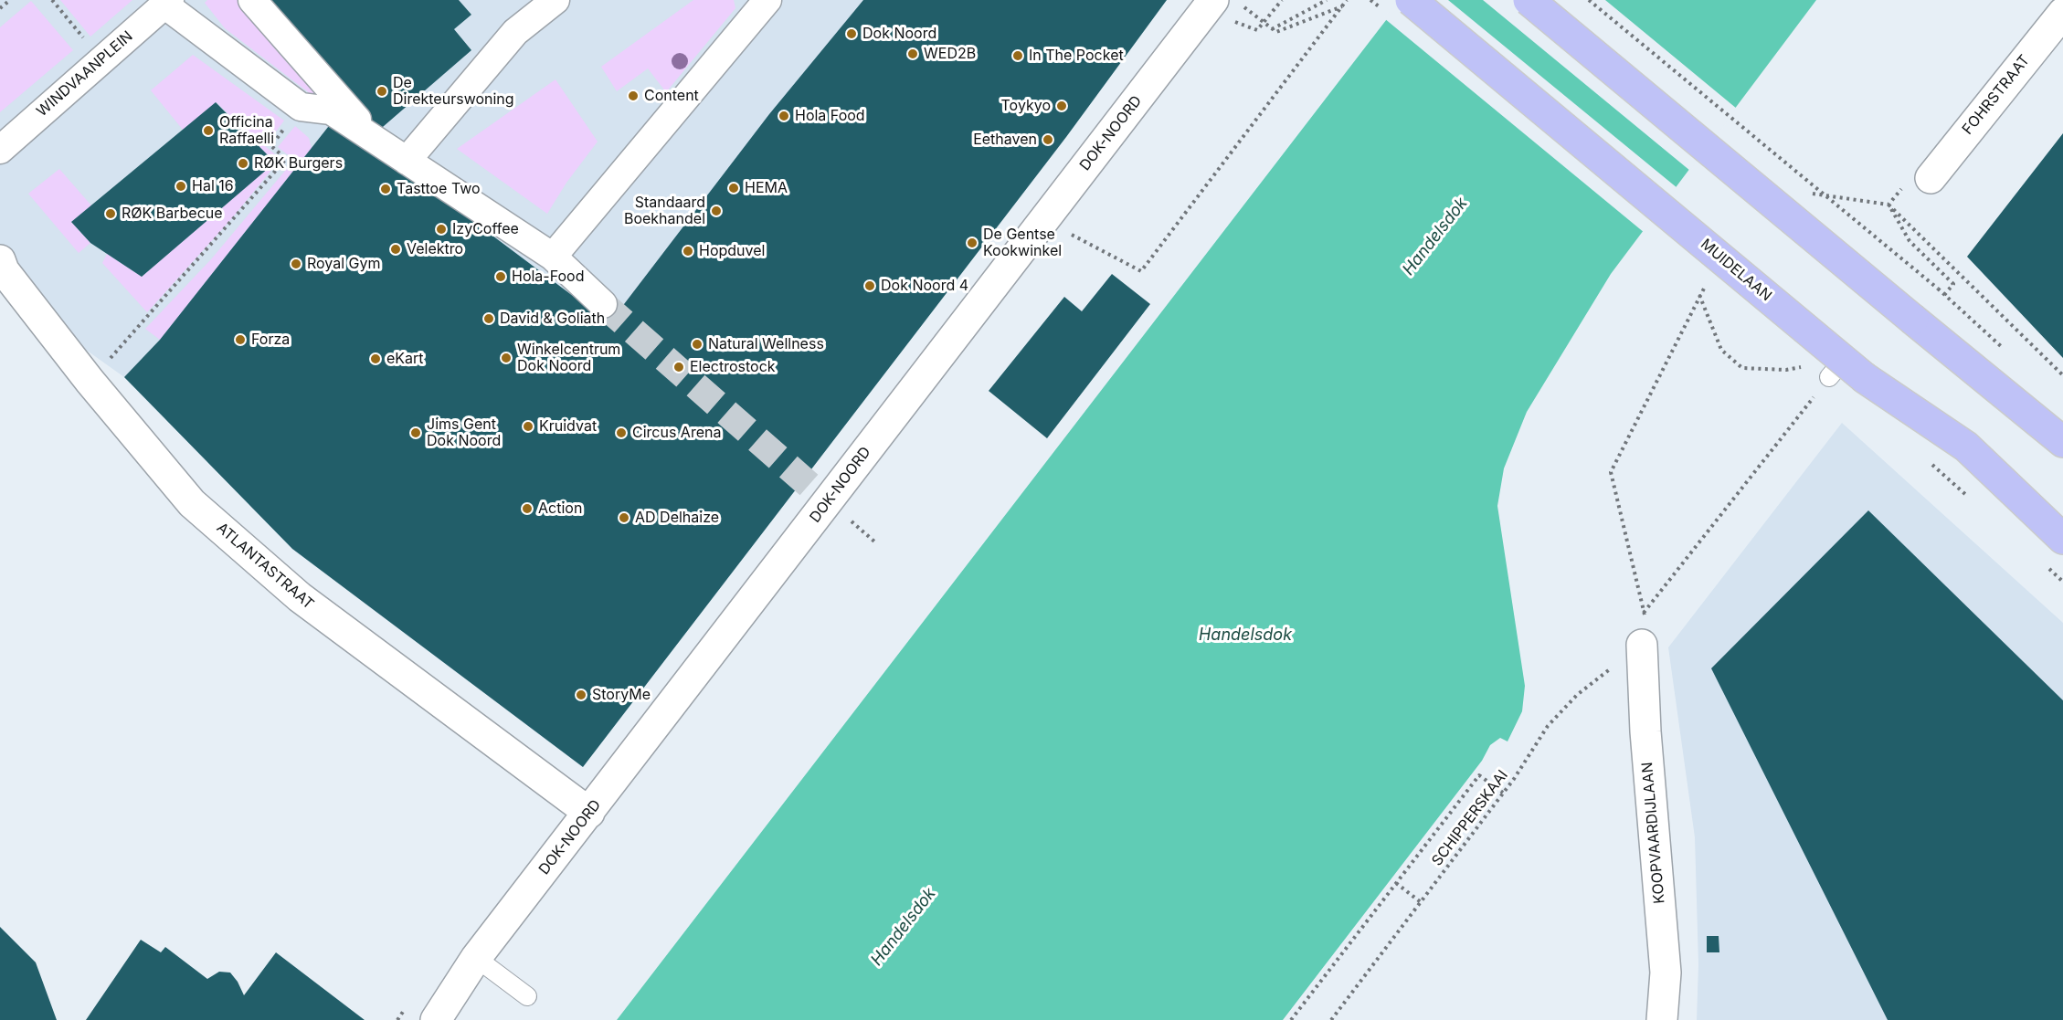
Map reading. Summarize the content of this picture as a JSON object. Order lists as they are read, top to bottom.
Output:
{
  "streets": {
    "main road": ["MUIDELAAN"],
    "street": [
      "WINDVAANPLEIN",
      "FOHRSTRAAT",
      "DOK-NOORD",
      "ATLANTASTRAAT",
      "KOOPVAARDIJLAAN"
    ],
    "path": ["SCHIPPERSKAAI"]
  },
  "crossings": [
    ["DOK-NOORD", "ATLANTASTRAAT"],
    ["SCHIPPERSKAAI", "KOOPVAARDIJLAAN"]
  ],
  "water": ["Handelsdok"],
  "places": [
    "Dok Noord",
    "WED2B",
    "In The Pocket",
    "De Direkteurswoning",
    "Content",
    "Toykyo",
    "Hola Food",
    "Officina Raffaelli",
    "Eethaven",
    "RØK Burgers",
    "Hal 16",
    "HEMA",
    "Tasttoe Two",
    "Standaard Boekhandel",
    "RØK Barbecue",
    "IzyCoffee",
    "De Gentse Kookwinkel",
    "Velektro",
    "Hopduvel",
    "Royal Gym",
    "Hola-Food",
    "Dok Noord 4",
    "David & Goliath",
    "Forza",
    "Natural Wellness",
    "Winkelcentrum Dok Noord",
    "eKart",
    "Electrostock",
    "Kruidvat",
    "Jims Gent Dok Noord",
    "Circus Arena",
    "Action",
    "AD Delhaize",
    "StoryMe"
  ]
}
